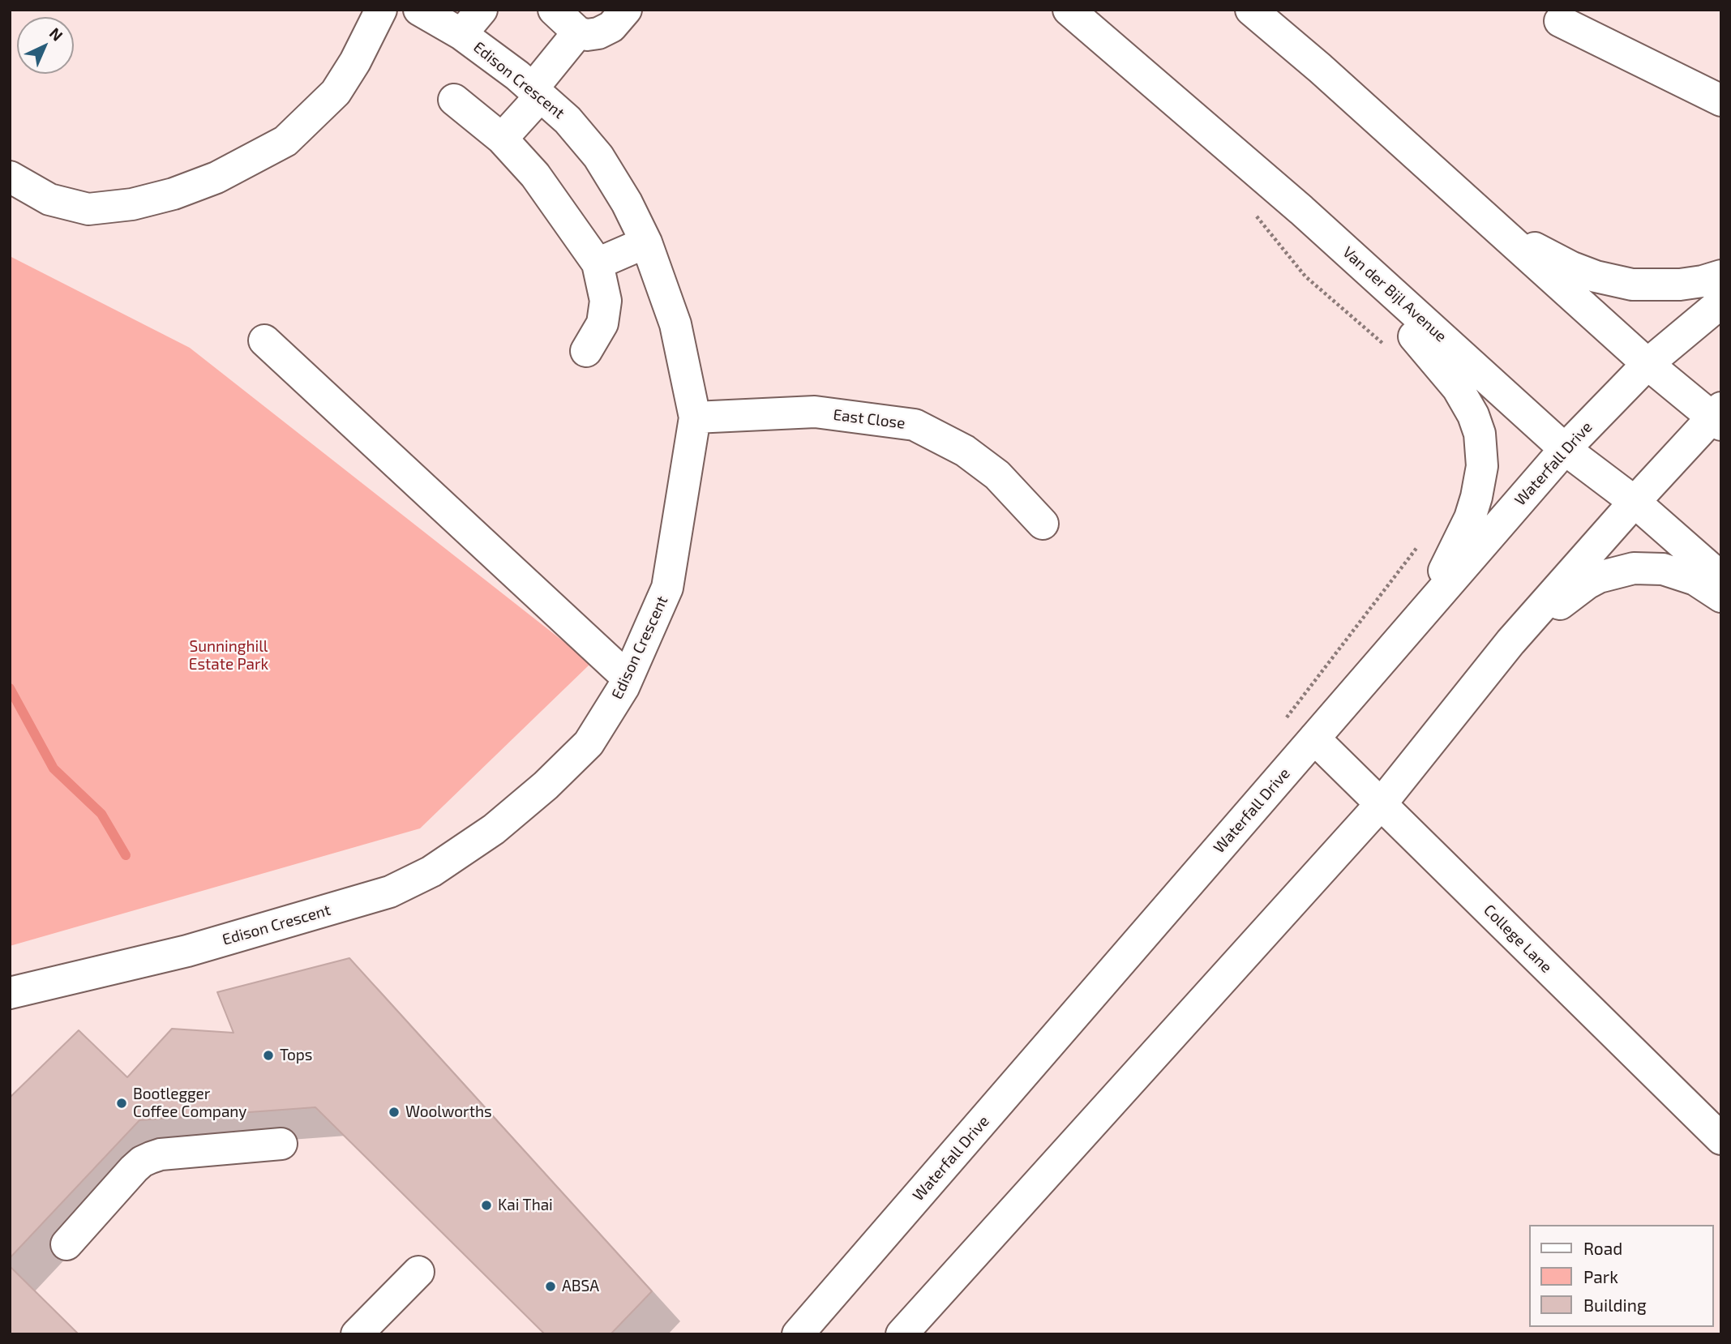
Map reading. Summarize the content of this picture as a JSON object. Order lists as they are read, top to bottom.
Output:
{
  "streets": {
    "main road": [
      "Edison Crescent",
      "Van der Bijl Avenue",
      "East Close",
      "Waterfall Drive",
      "College Lane"
    ]
  },
  "crossings": [
    ["Edison Crescent", "East Close"],
    ["Van der Bijl Avenue", "Waterfall Drive"],
    ["Waterfall Drive", "College Lane"]
  ],
  "parks": ["Sunninghill Estate Park"],
  "places": [
    "Tops",
    "Bootlegger Coffee Company",
    "Woolworths",
    "Kai Thai",
    "ABSA"
  ],
  "legend": ["Road", "Park", "Building"],
  "north": "top right"
}
